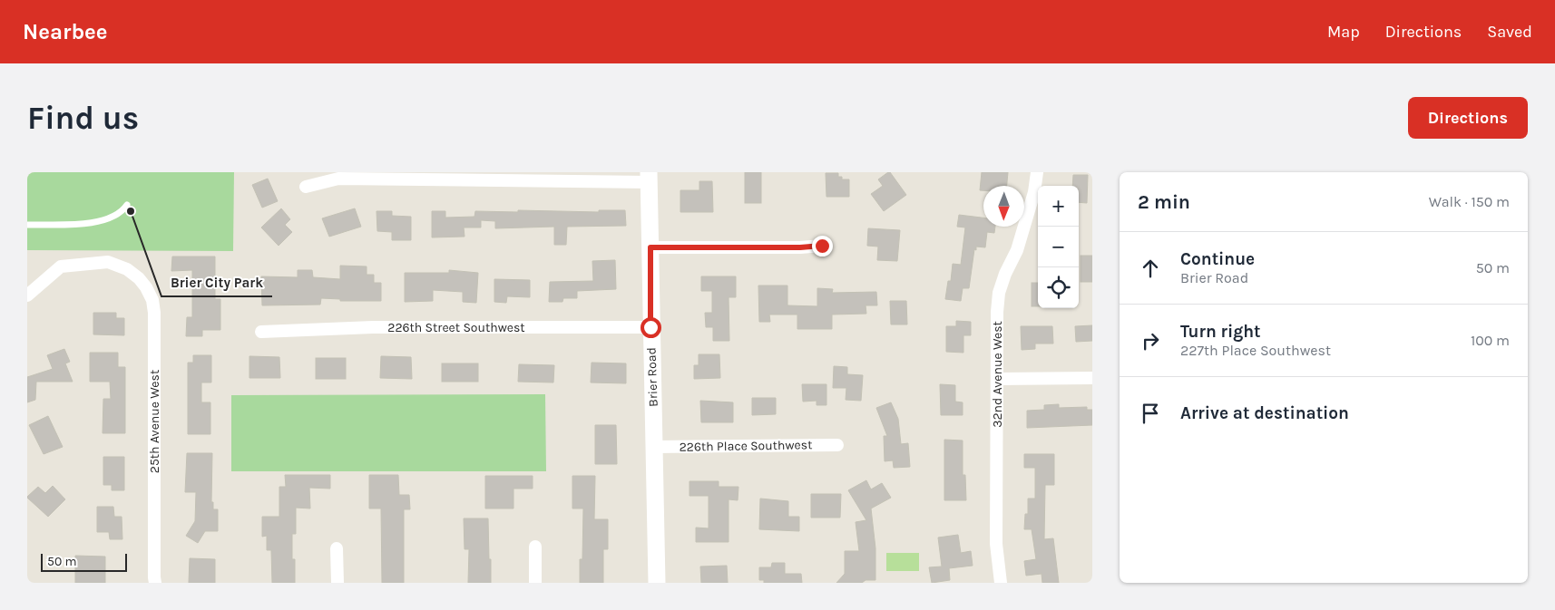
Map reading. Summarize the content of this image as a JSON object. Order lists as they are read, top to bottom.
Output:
{
  "streets": {
    "main road": ["Brier Road"],
    "street": [
      "226th Street Southwest",
      "32nd Avenue West",
      "25th Avenue West",
      "226th Place Southwest"
    ]
  },
  "crossings": [
    ["226th Street Southwest", "Brier Road"],
    ["Brier Road", "226th Place Southwest"]
  ],
  "places": ["Brier City Park"],
  "scale_bar": "50 m",
  "north": "bottom",
  "page": {
    "header": "Nearbee",
    "nav": ["Map", "Directions", "Saved"],
    "buttons": "Directions",
    "title": "Find us",
    "heading": ["2 min", "Walk · 150 m"],
    "map_buttons": ["+", "−"],
    "list": [
      ["Continue", "Brier Road", "50 m"],
      ["Turn right", "227th Place Southwest", "100 m"],
      "Arrive at destination"
    ],
    "scale": "50 m"
  }
}
